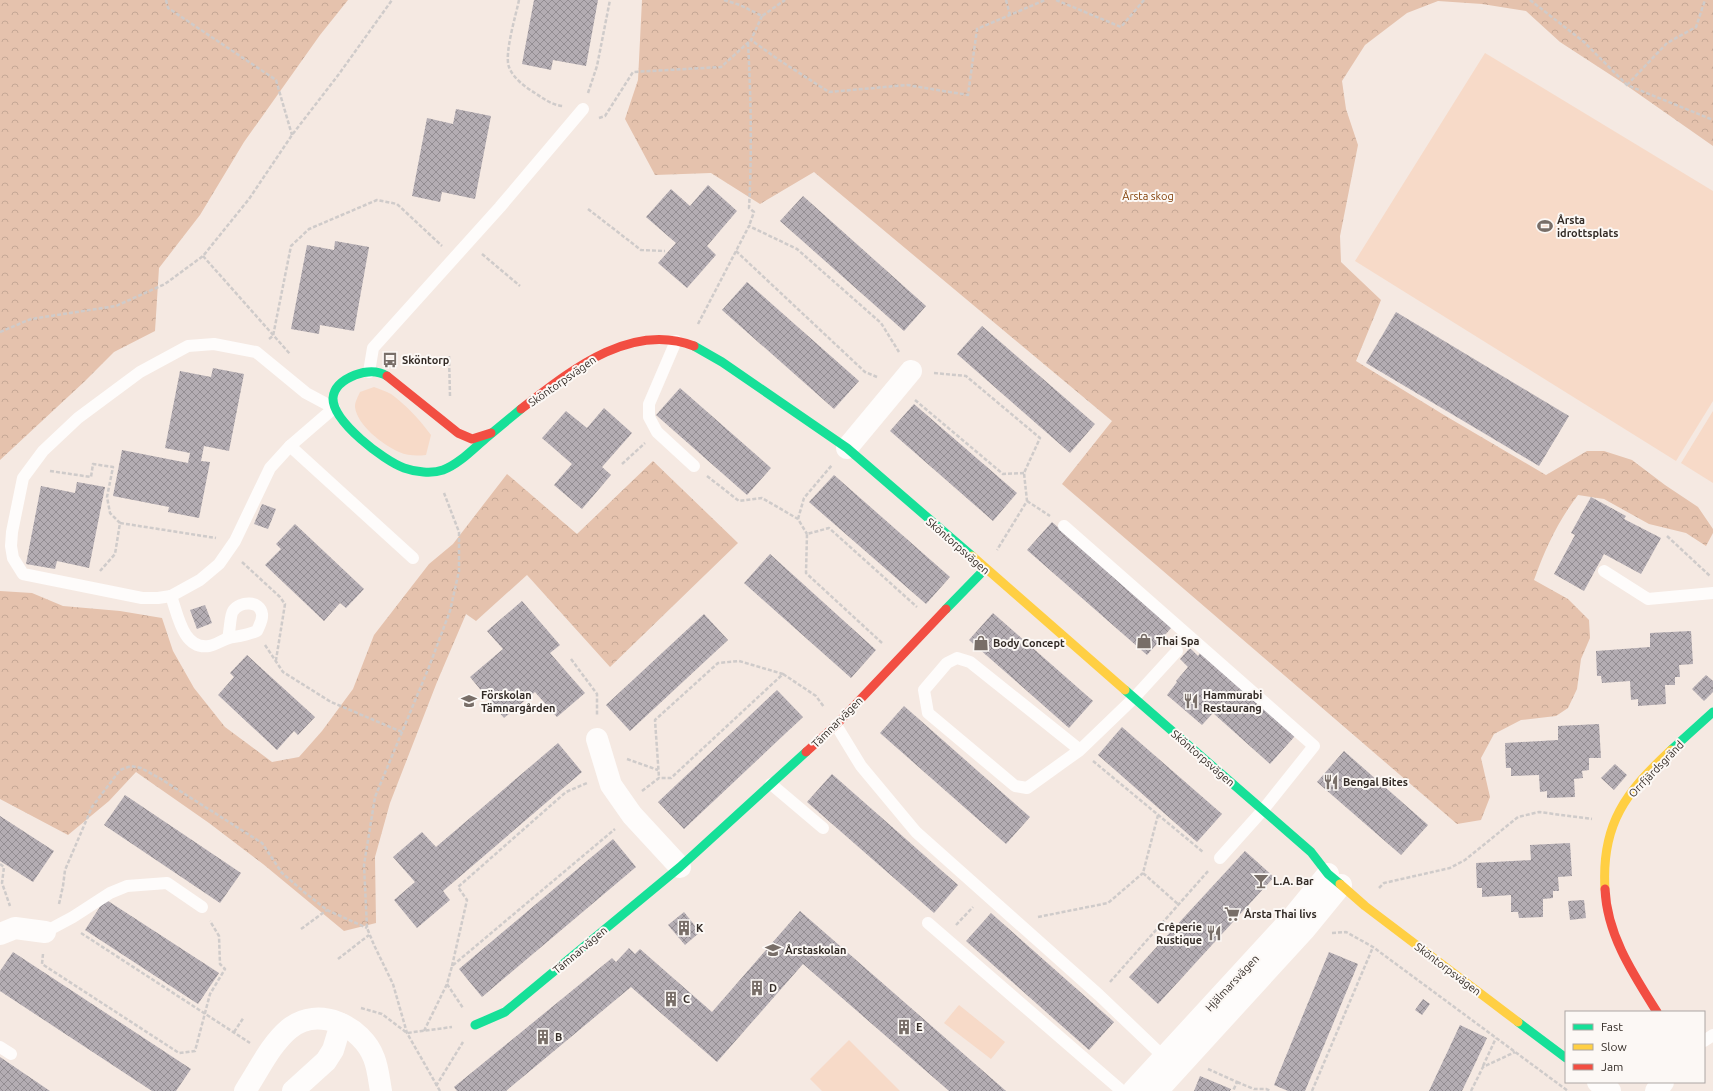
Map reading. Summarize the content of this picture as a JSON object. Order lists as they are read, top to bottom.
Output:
{
  "streets": {
    "street": [
      "Sköntorpsvägen",
      "Tämnarvägen",
      "Orrfjärdsgränd",
      "Hjälmarsvägen"
    ]
  },
  "crossings": [
    ["Sköntorpsvägen", "Tämnarvägen"],
    ["Sköntorpsvägen", "Hjälmarsvägen"]
  ],
  "parks": ["Årsta skog"],
  "places": {
    "sports": ["Årsta idrottsplats"],
    "bus stop": ["Sköntorp"],
    "shop": ["Thai Spa", "Body Concept"],
    "school or university": ["Förskolan Tämnargården", "Årstaskolan"],
    "restaurant": ["Hammurabi Restaurang", "Bengal Bites", "Crêperie Rustique"],
    "bar": ["L.A. Bar"],
    "supermarket": ["Årsta Thai livs"],
    "building": [
      "K",
      "D",
      "C",
      "E",
      "B"
    ]
  },
  "legend": ["Fast", "Slow", "Jam"]
}
